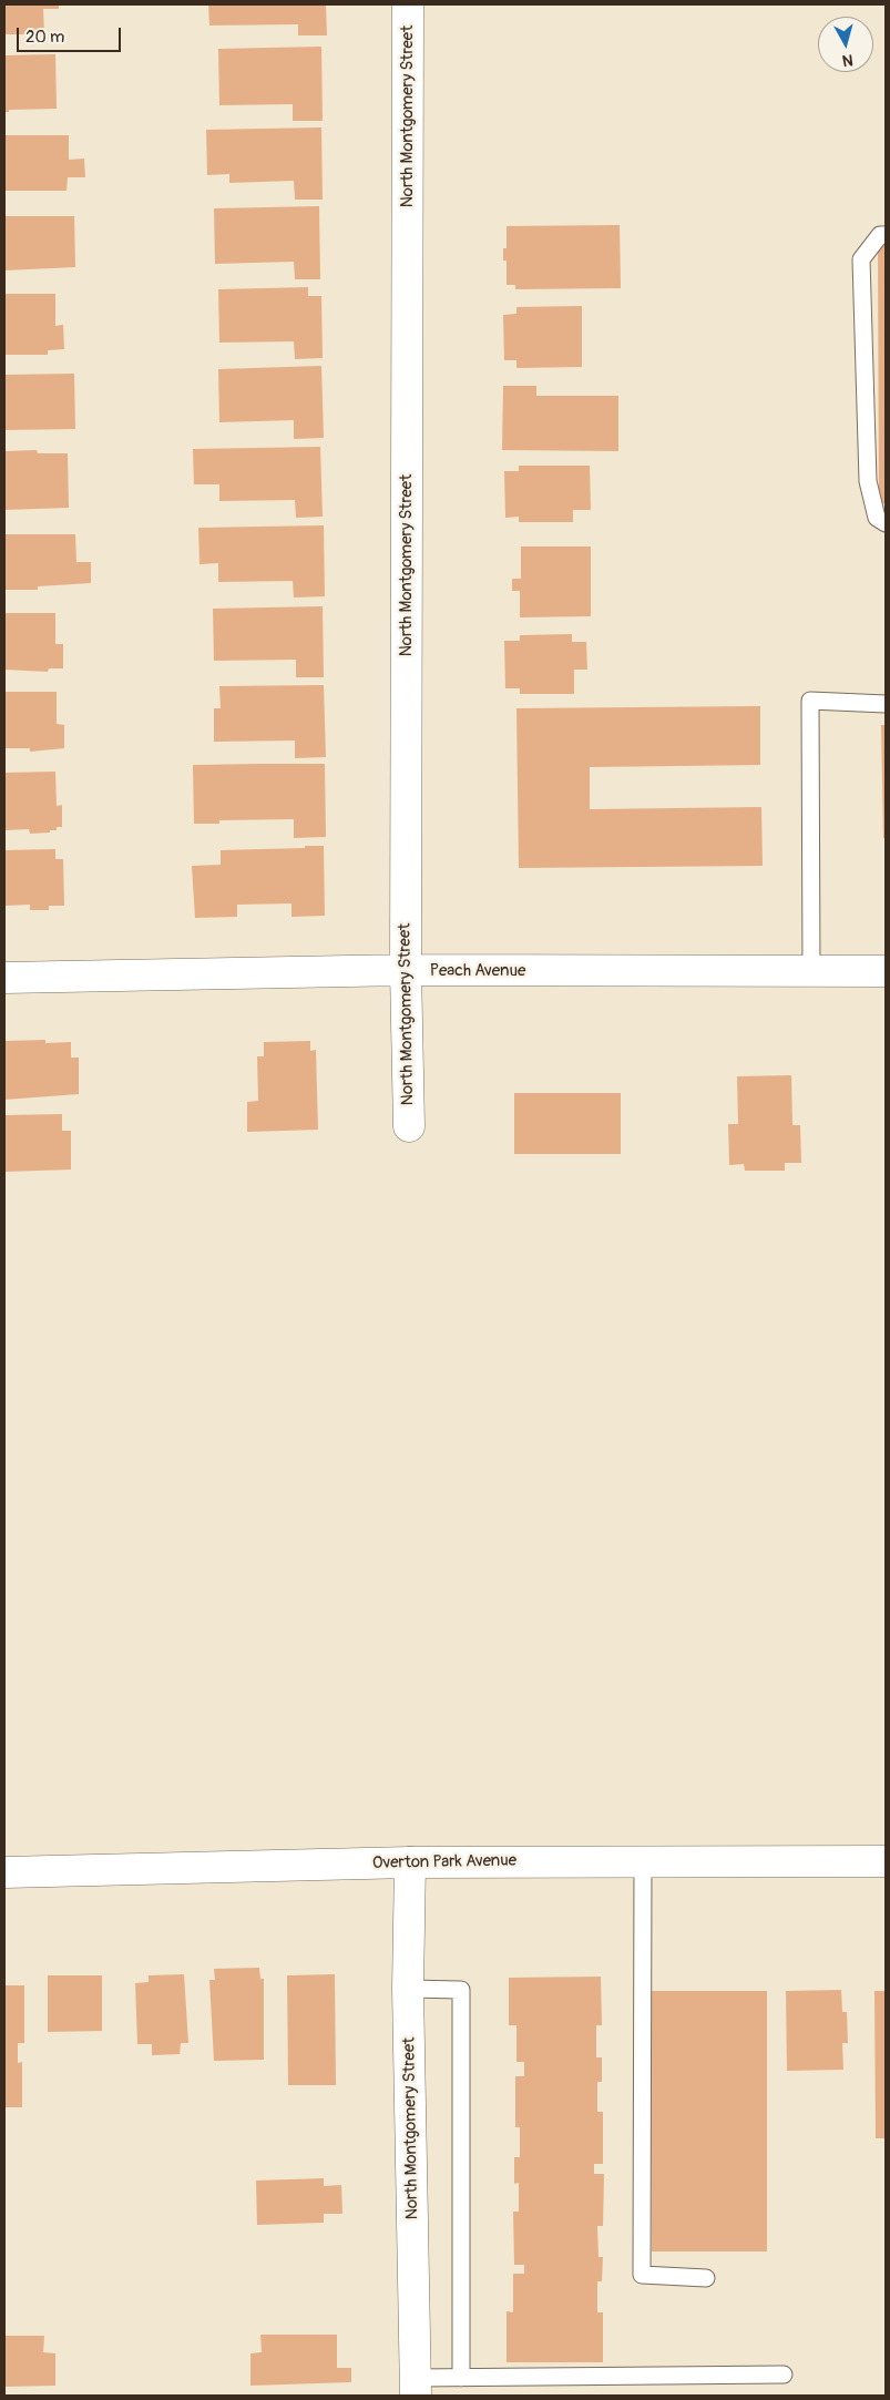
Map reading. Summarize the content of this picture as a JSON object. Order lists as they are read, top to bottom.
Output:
{
  "streets": {
    "street": ["North Montgomery Street", "Peach Avenue", "Overton Park Avenue"]
  },
  "crossings": [
    ["North Montgomery Street", "Peach Avenue"],
    ["North Montgomery Street", "Overton Park Avenue"]
  ],
  "scale_bar": "20 m",
  "north": "bottom"
}
